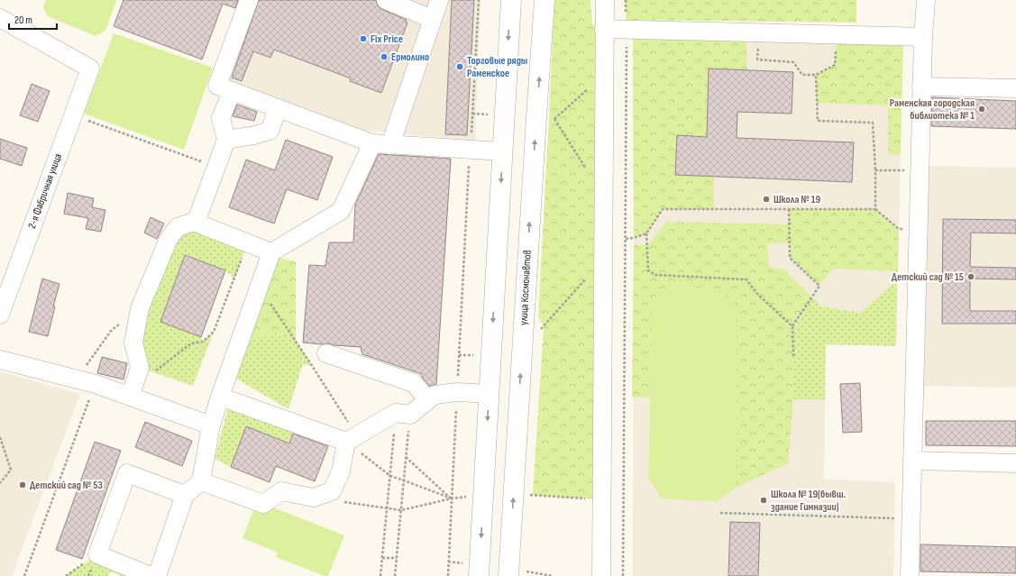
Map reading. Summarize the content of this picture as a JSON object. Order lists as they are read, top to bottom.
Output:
{
  "streets": {
    "main road": ["улица Космонавтов"],
    "street": ["2-я Фабричная улица"]
  },
  "places": [
    "Fix Price",
    "Ермолино",
    "Торговые ряды Раменское",
    "Раменская городская библиотека № 1",
    "Школа № 19",
    "Детский сад № 15",
    "Детский сад № 53",
    "Школа № 19(бывш. здание Гимназии)"
  ],
  "scale_bar": "20 m"
}
